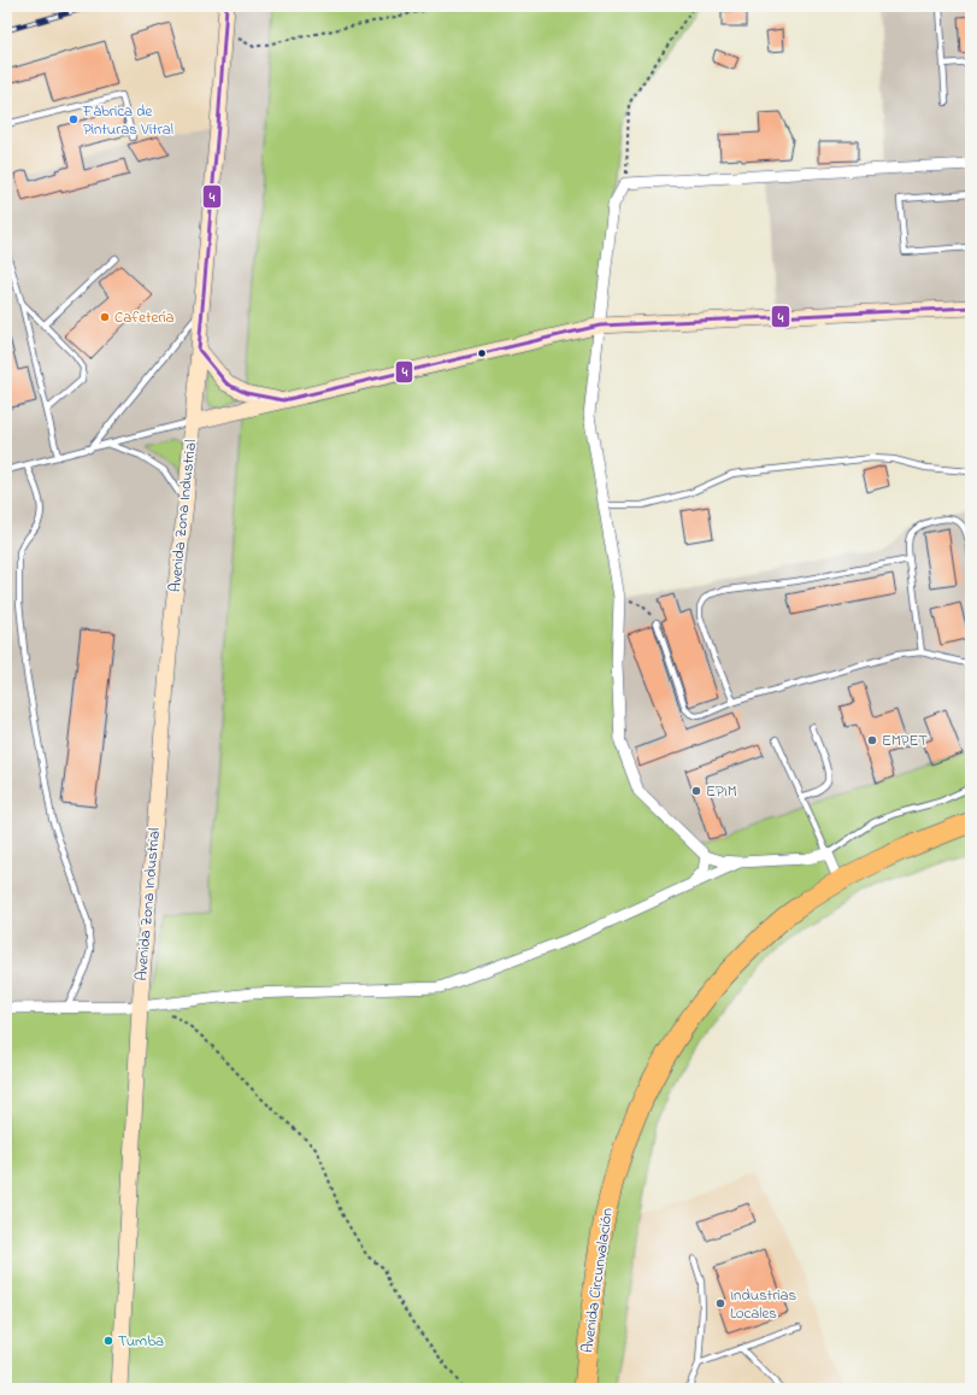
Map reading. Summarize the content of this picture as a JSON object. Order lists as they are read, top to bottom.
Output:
{
  "streets": {
    "highway": ["Avenida Circunvalación"],
    "main road": ["Avenida Zona Industrial"]
  },
  "places": [
    "Fábrica de Pinturas Vitral",
    "Cafetería",
    "EMPET",
    "EPIM",
    "Industrias Locales",
    "Tumba"
  ],
  "lines": ["transit line 4"]
}
